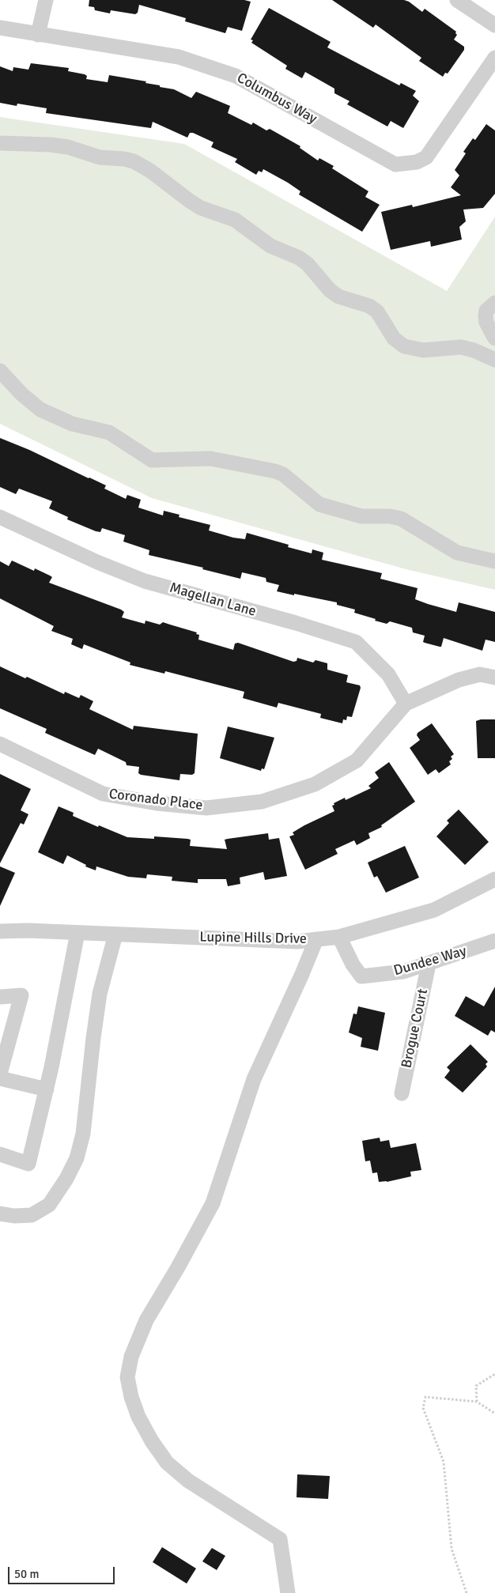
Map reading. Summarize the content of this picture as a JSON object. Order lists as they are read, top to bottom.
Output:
{
  "streets": {
    "street": [
      "Columbus Way",
      "Magellan Lane",
      "Coronado Place",
      "Lupine Hills Drive",
      "Dundee Way",
      "Brogue Court"
    ]
  },
  "crossings": [
    ["Magellan Lane", "Coronado Place"],
    ["Lupine Hills Drive", "Dundee Way"],
    ["Dundee Way", "Brogue Court"]
  ],
  "scale_bar": "50 m"
}
